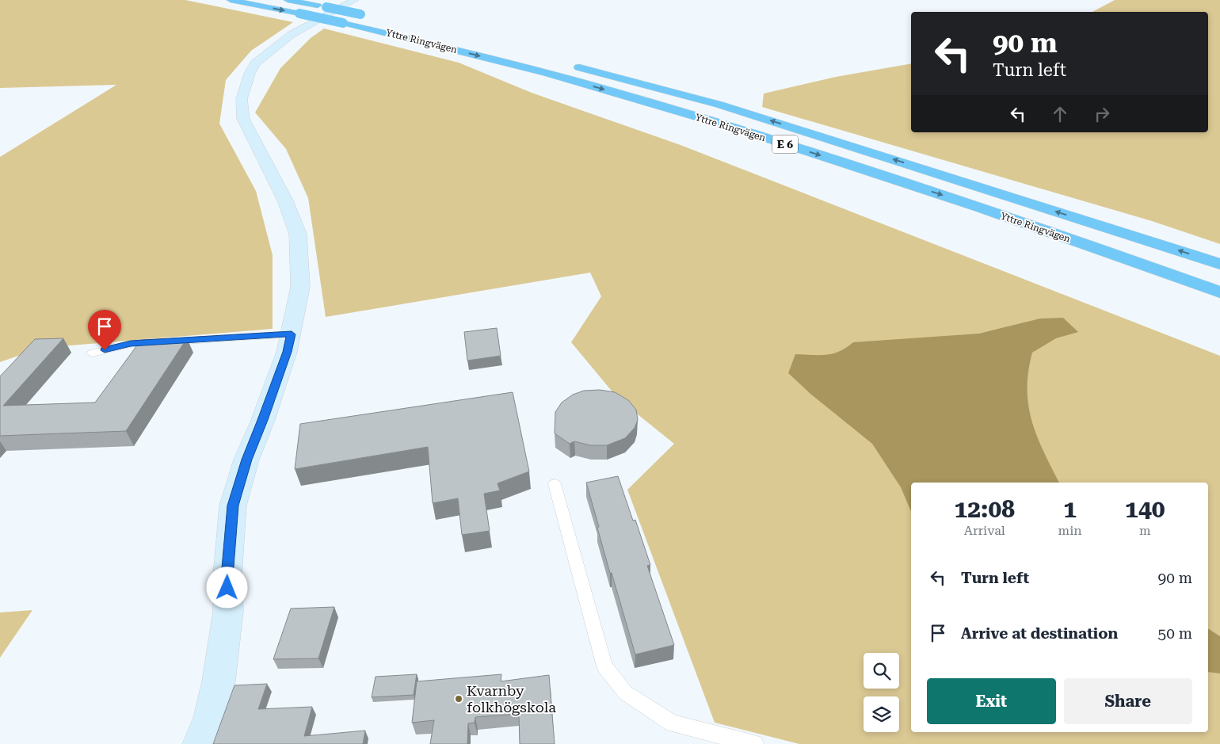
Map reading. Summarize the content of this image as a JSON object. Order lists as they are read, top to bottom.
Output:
{
  "streets": {
    "highway": ["Yttre Ringvägen", "E 6"]
  },
  "places": ["Kvarnby folkhögskola"],
  "page": {
    "turn": ["90 m", "Turn left"],
    "eta": [
      "12:08",
      "Arrival",
      "1",
      "min",
      "140",
      "m"
    ],
    "list": [
      {
        "name": "Turn left",
        "value": "90 m"
      },
      {
        "name": "Arrive at destination",
        "value": "50 m"
      }
    ],
    "buttons": ["Exit", "Share"]
  }
}
